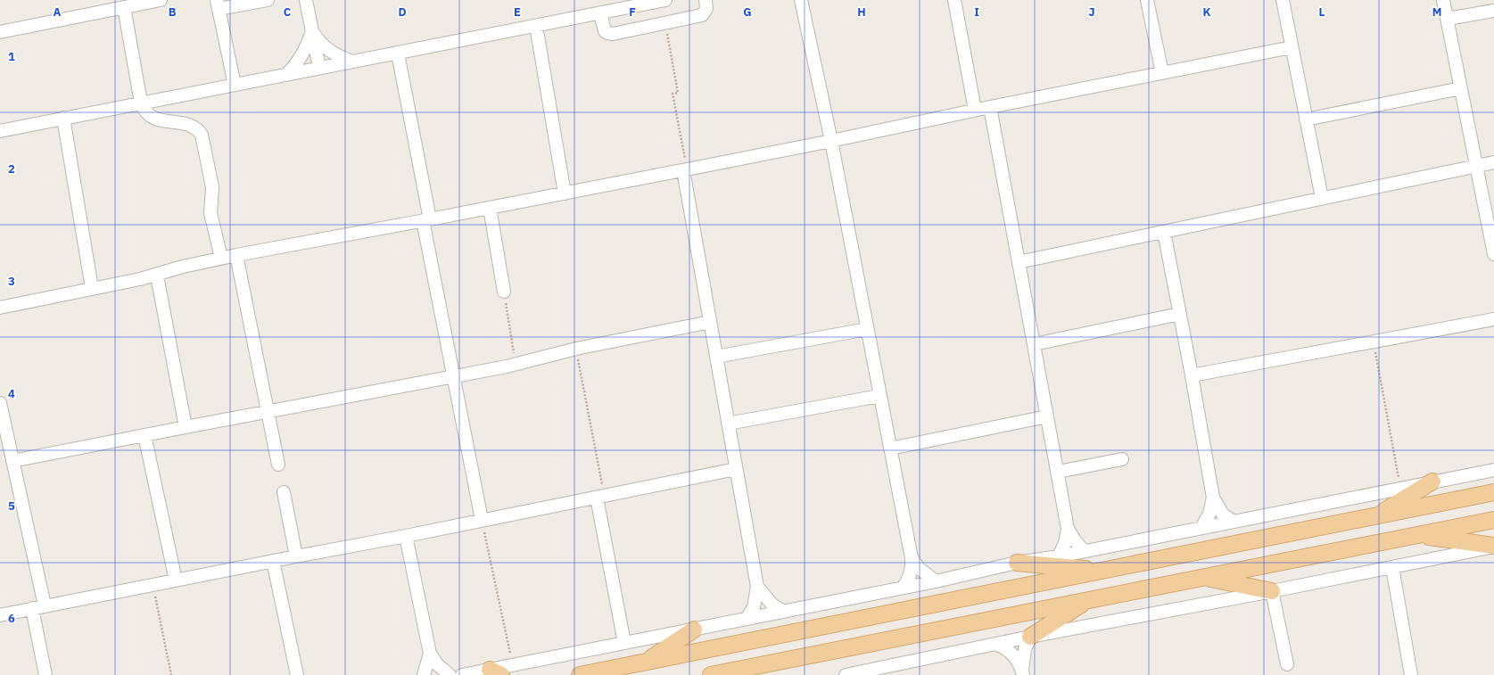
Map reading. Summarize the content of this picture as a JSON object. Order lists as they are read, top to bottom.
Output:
{
  "grid": {
    "columns": [
      "A",
      "B",
      "C",
      "D",
      "E",
      "F",
      "G",
      "H",
      "I",
      "J",
      "K",
      "L",
      "M"
    ],
    "rows": [
      "1",
      "2",
      "3",
      "4",
      "5",
      "6"
    ]
  }
}
